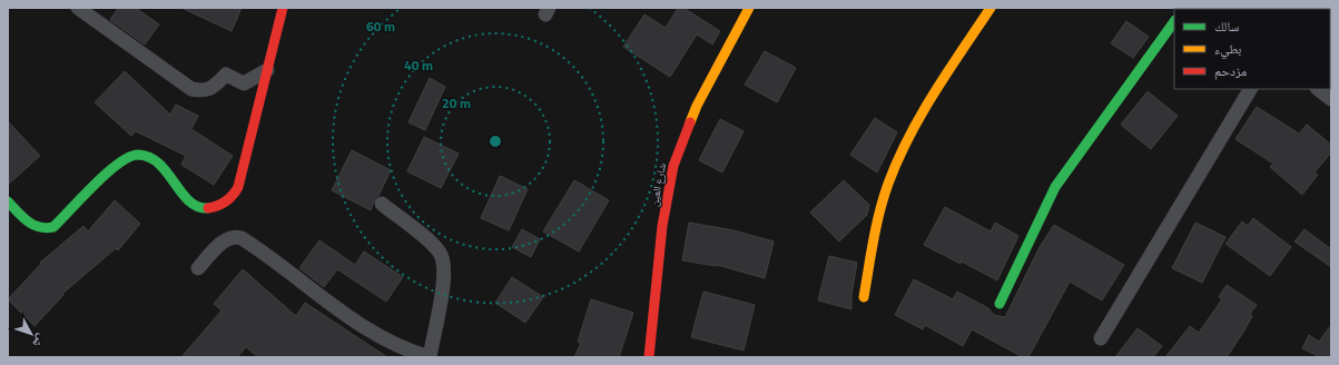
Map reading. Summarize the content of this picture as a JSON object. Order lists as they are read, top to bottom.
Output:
{
  "streets": {
    "street": ["شارع العين"]
  },
  "legend": ["سالك", "بطيء", "مزدحم"],
  "north": "bottom right",
  "rings": ["60 m", "40 m", "20 m"]
}
